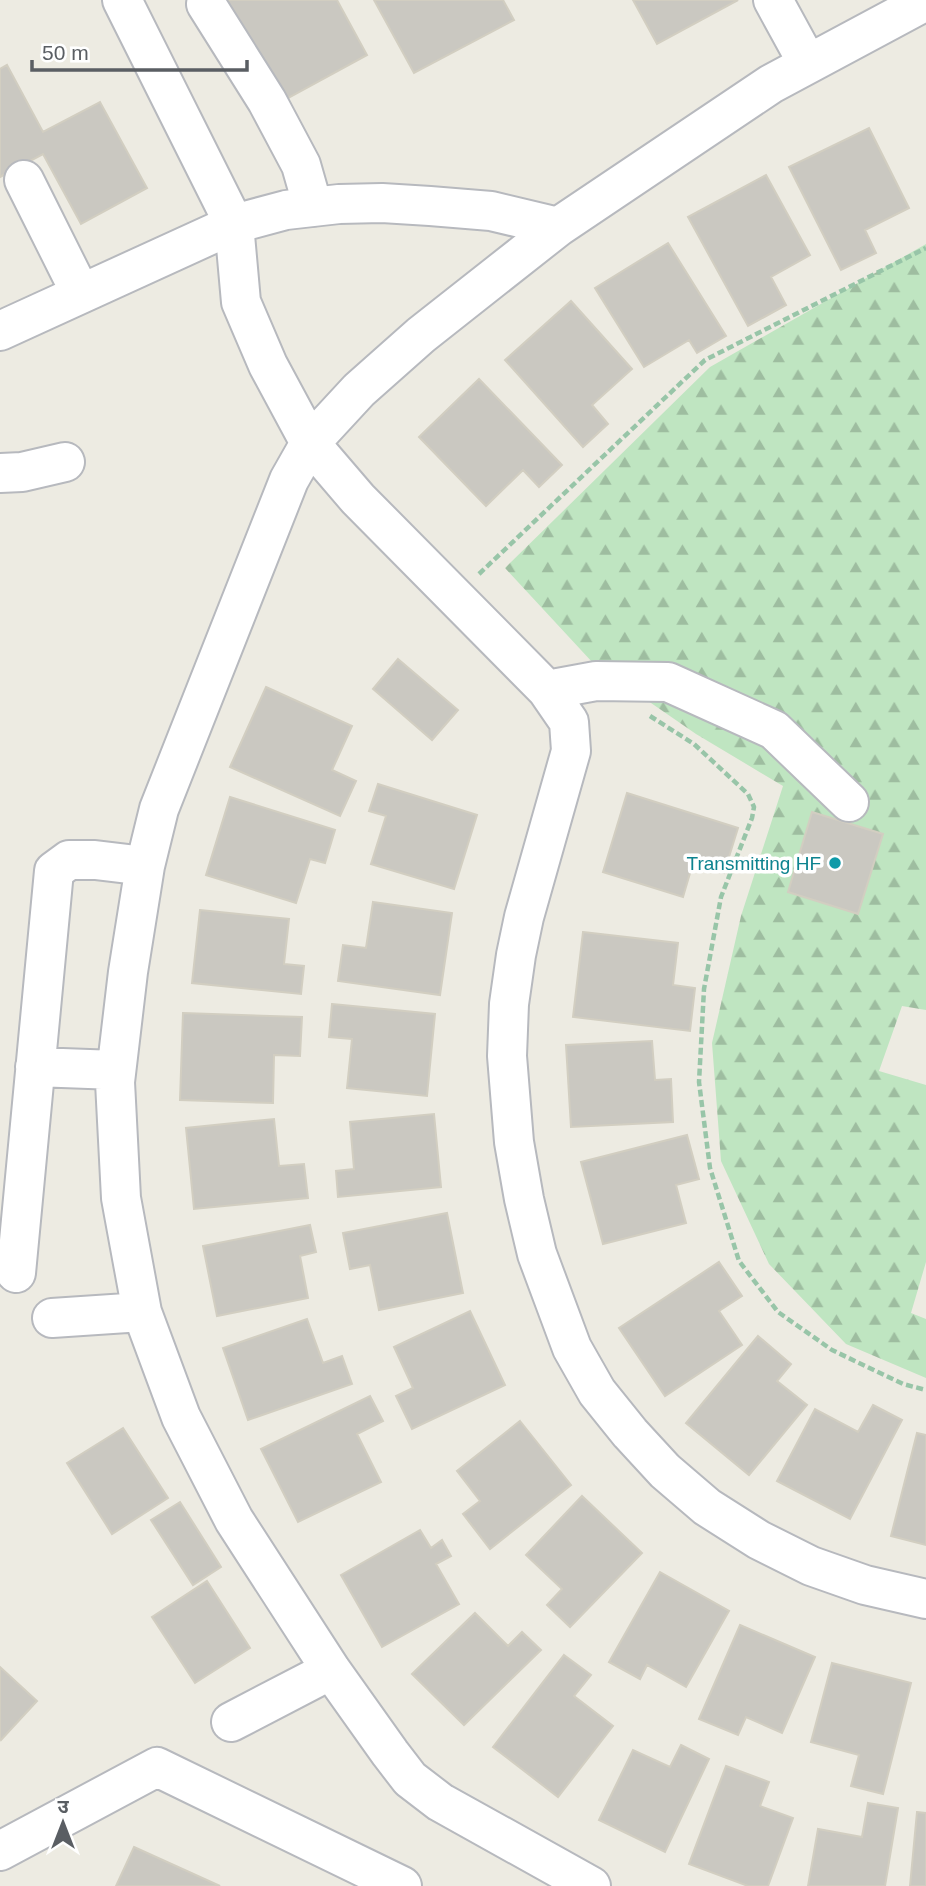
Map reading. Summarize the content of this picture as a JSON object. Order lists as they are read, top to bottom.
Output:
{
  "places": ["Transmitting HF"],
  "scale_bar": "50 m",
  "north": "top"
}
